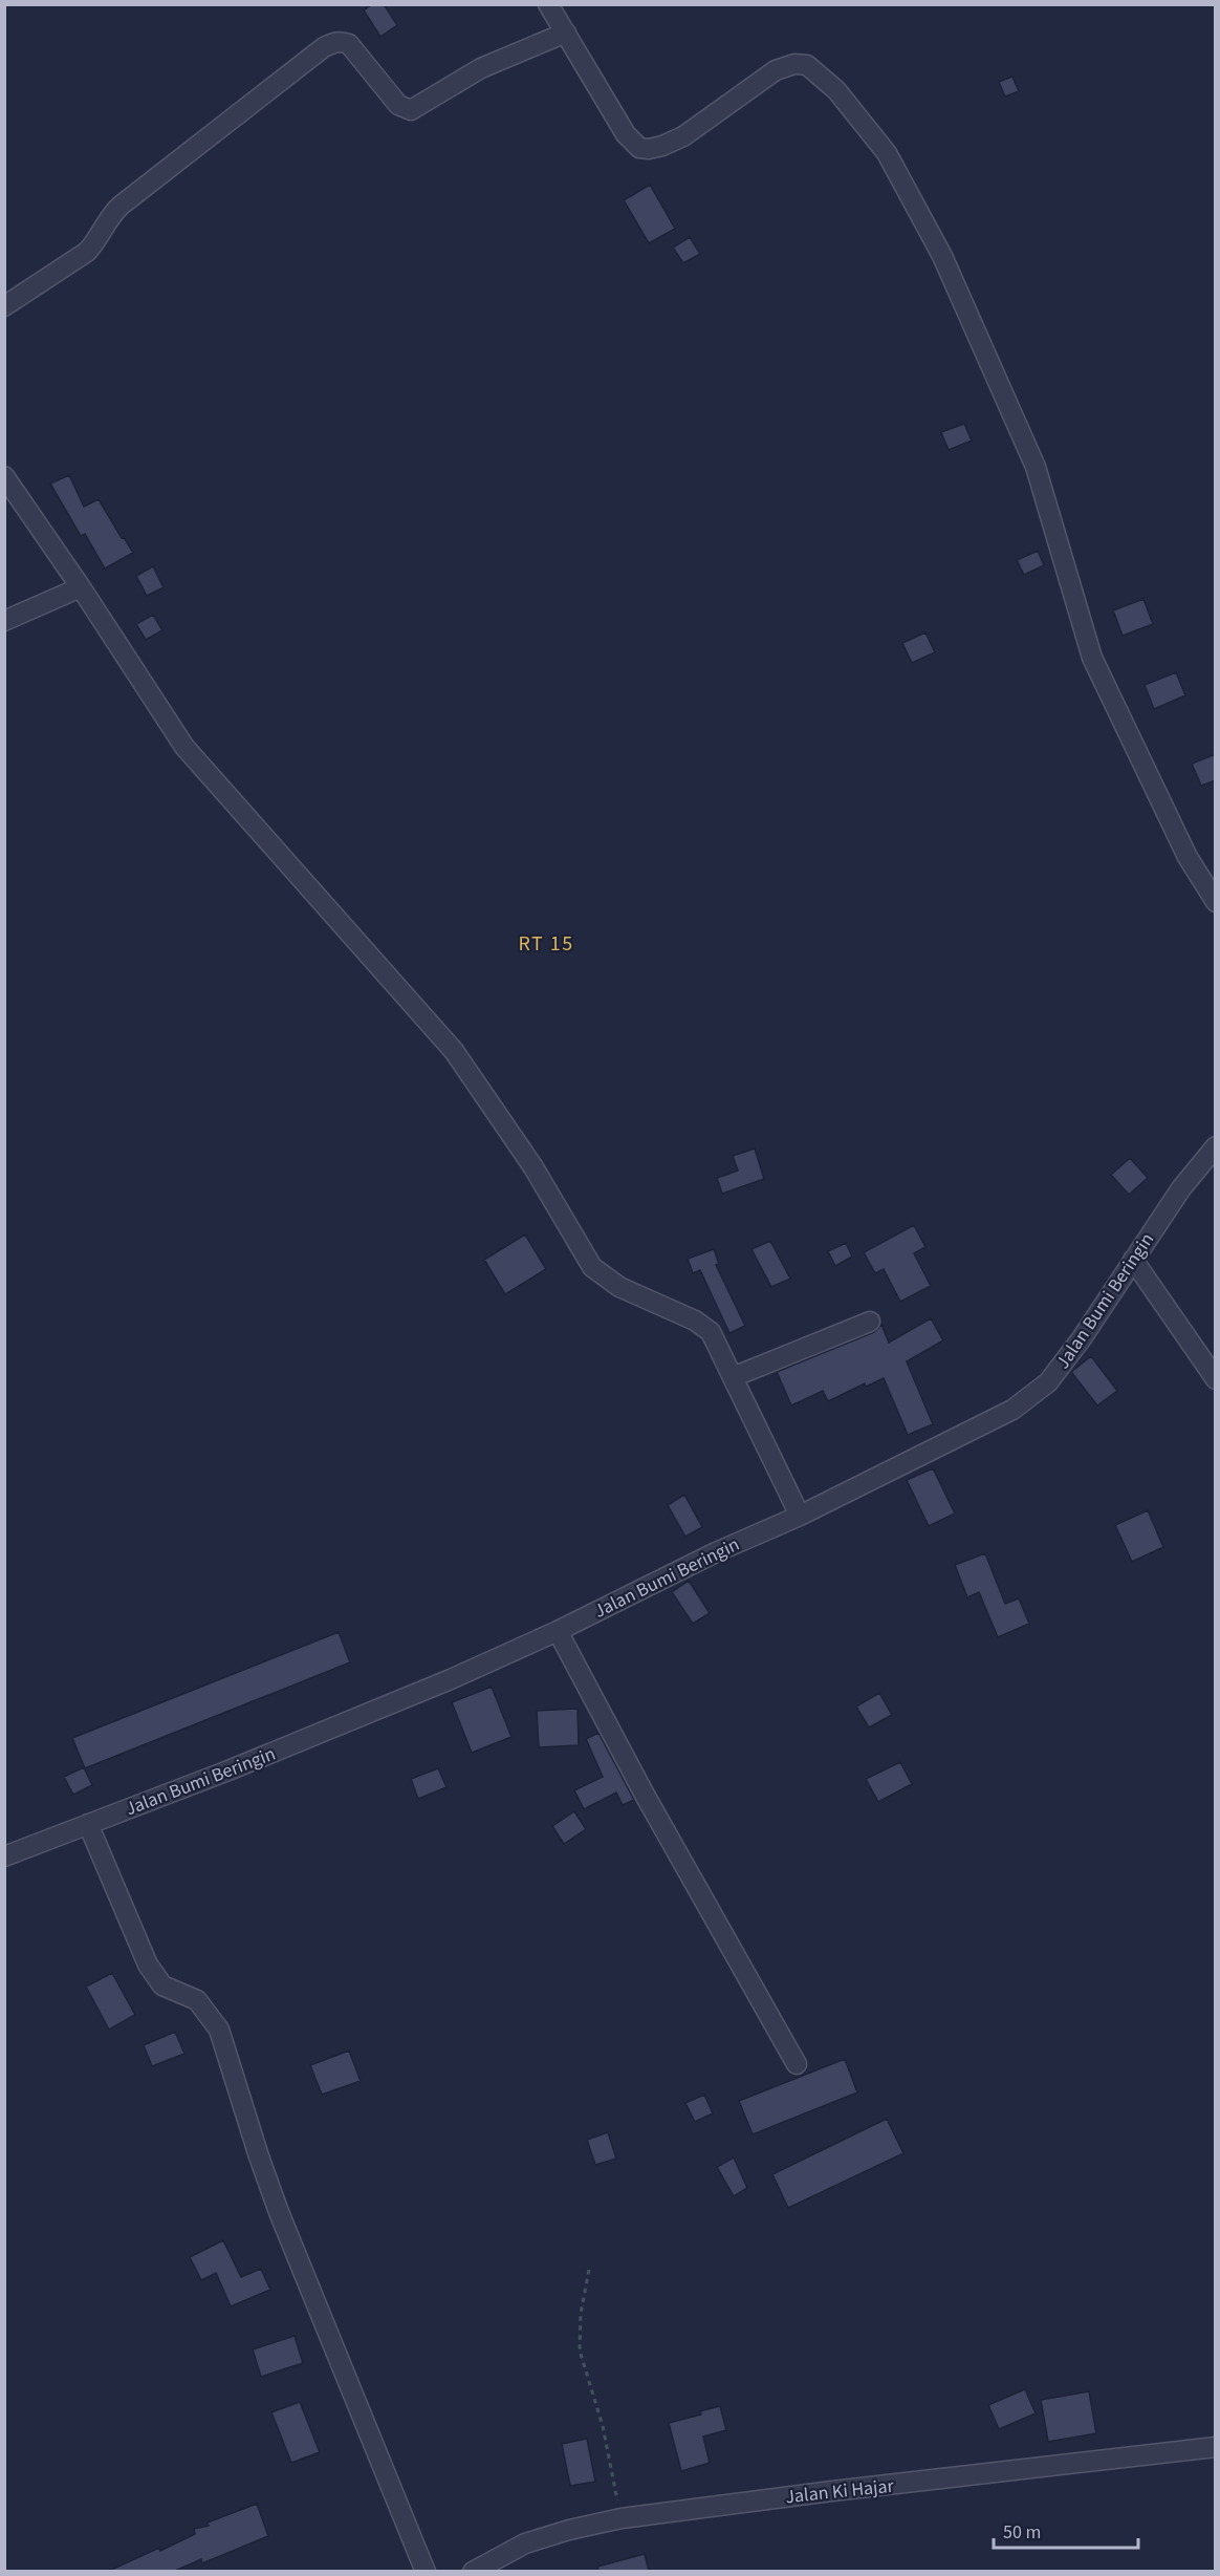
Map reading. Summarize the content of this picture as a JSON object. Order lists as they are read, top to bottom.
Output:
{
  "streets": {
    "street": ["Jalan Bumi Beringin", "Jalan Ki Hajar"]
  },
  "districts": ["RT 15"],
  "scale_bar": "50 m"
}
